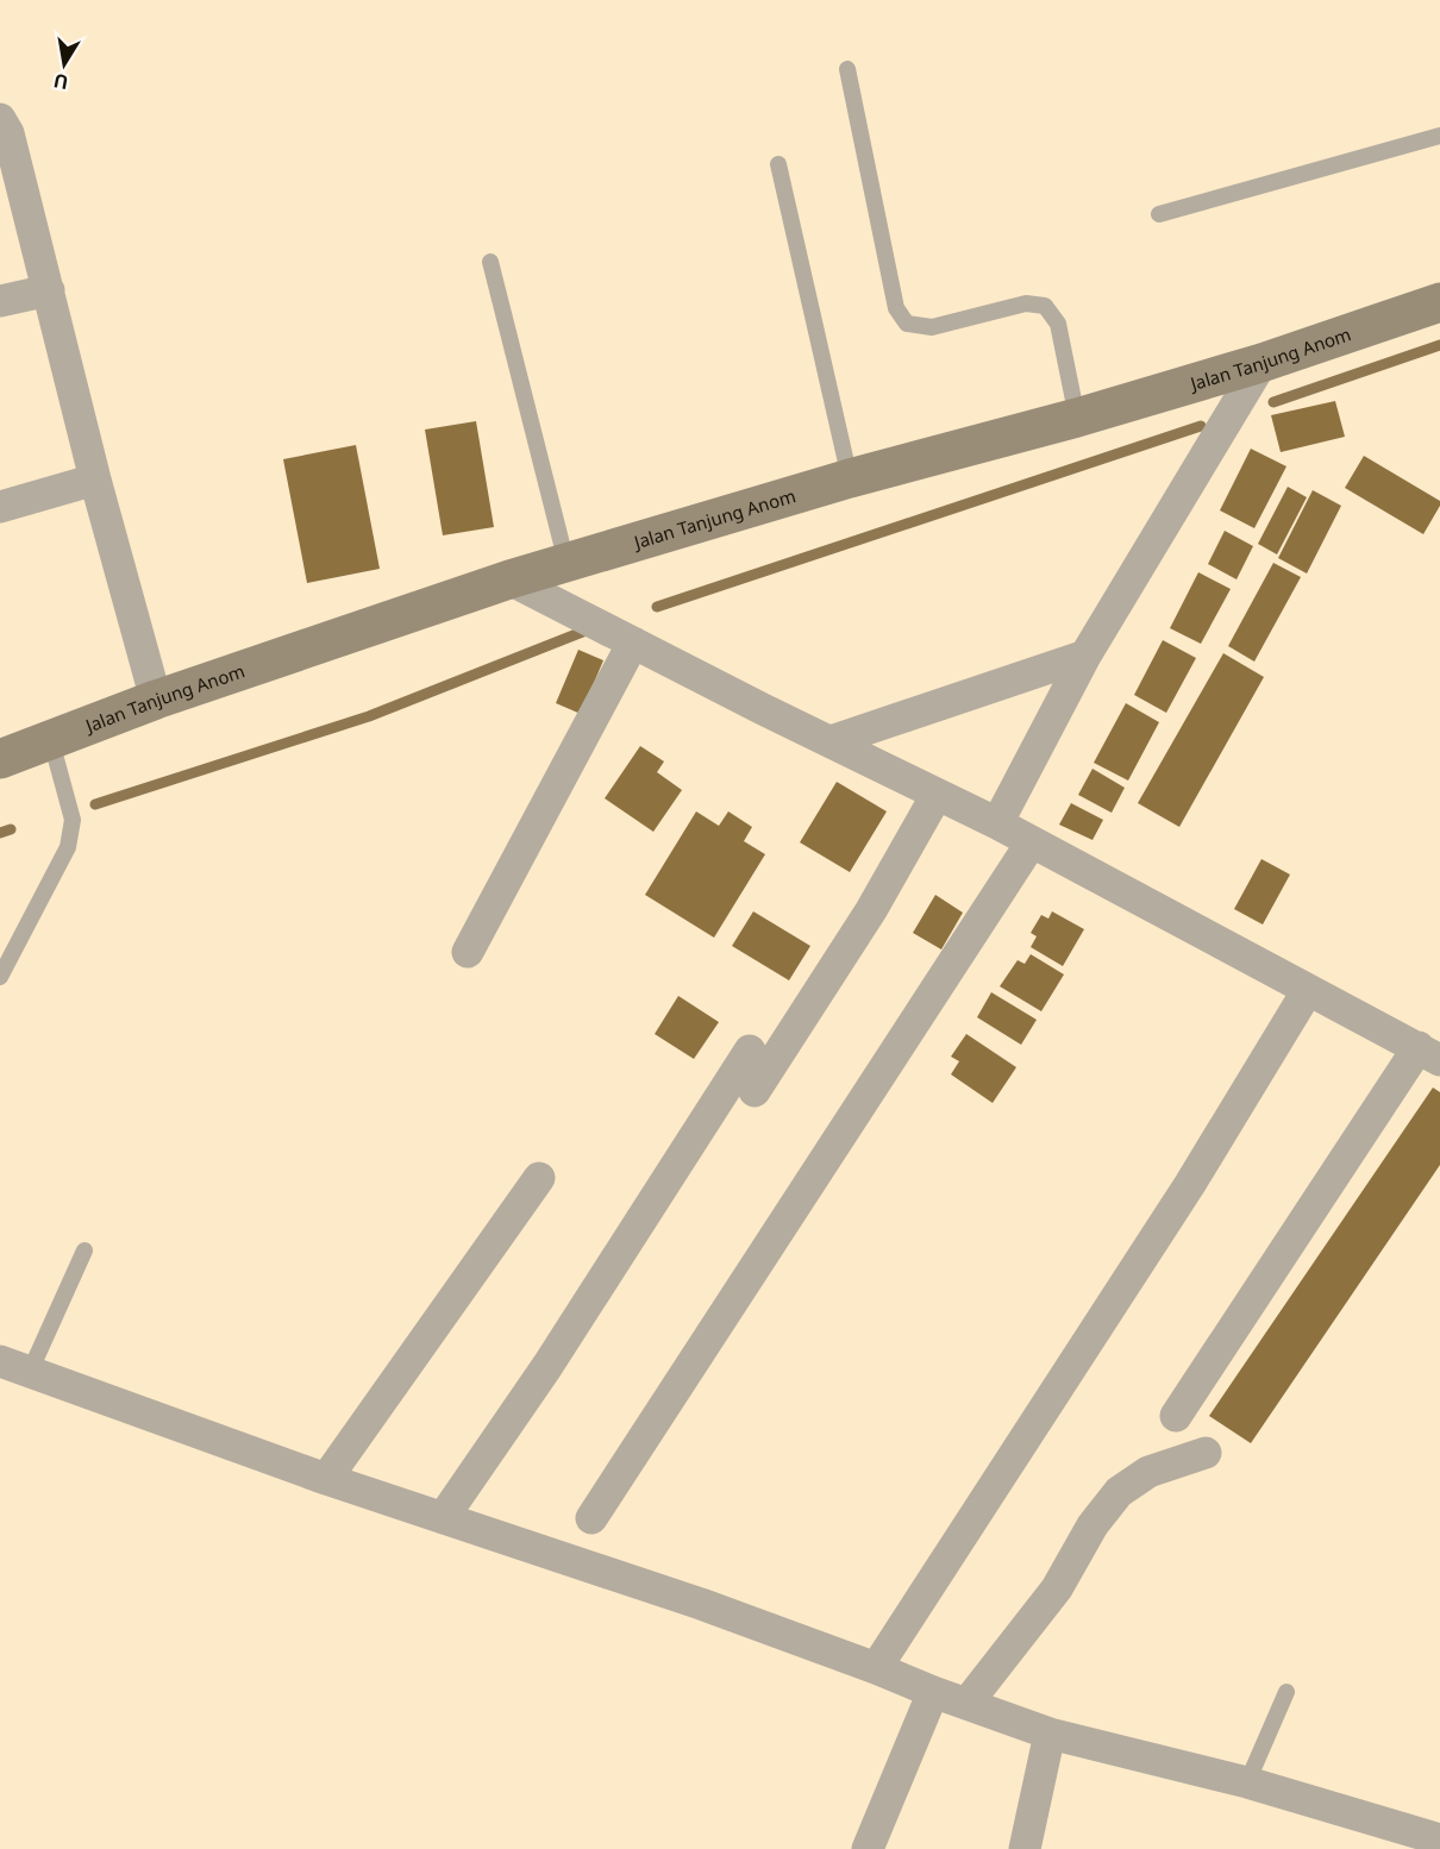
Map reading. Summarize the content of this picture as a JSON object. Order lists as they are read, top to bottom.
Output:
{
  "streets": {
    "main road": ["Jalan Tanjung Anom"]
  },
  "north": "bottom"
}
